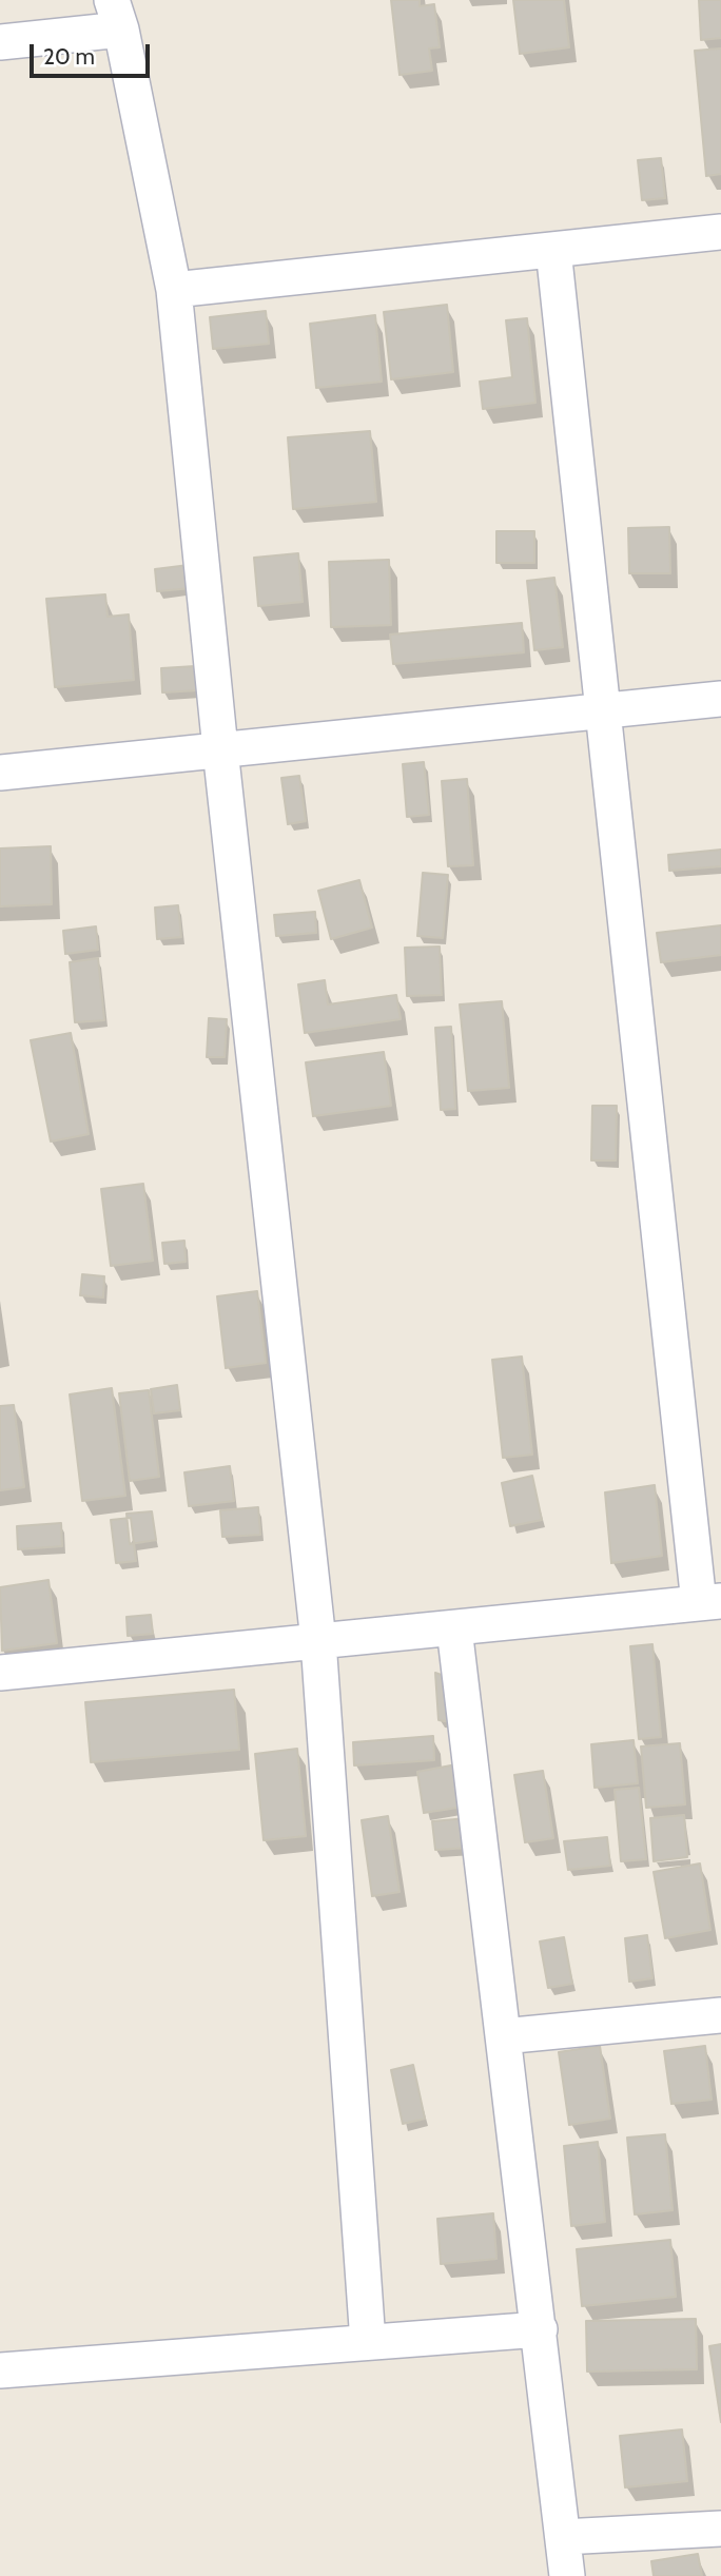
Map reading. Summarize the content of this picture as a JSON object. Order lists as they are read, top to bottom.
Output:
{
  "scale_bar": "20 m"
}
